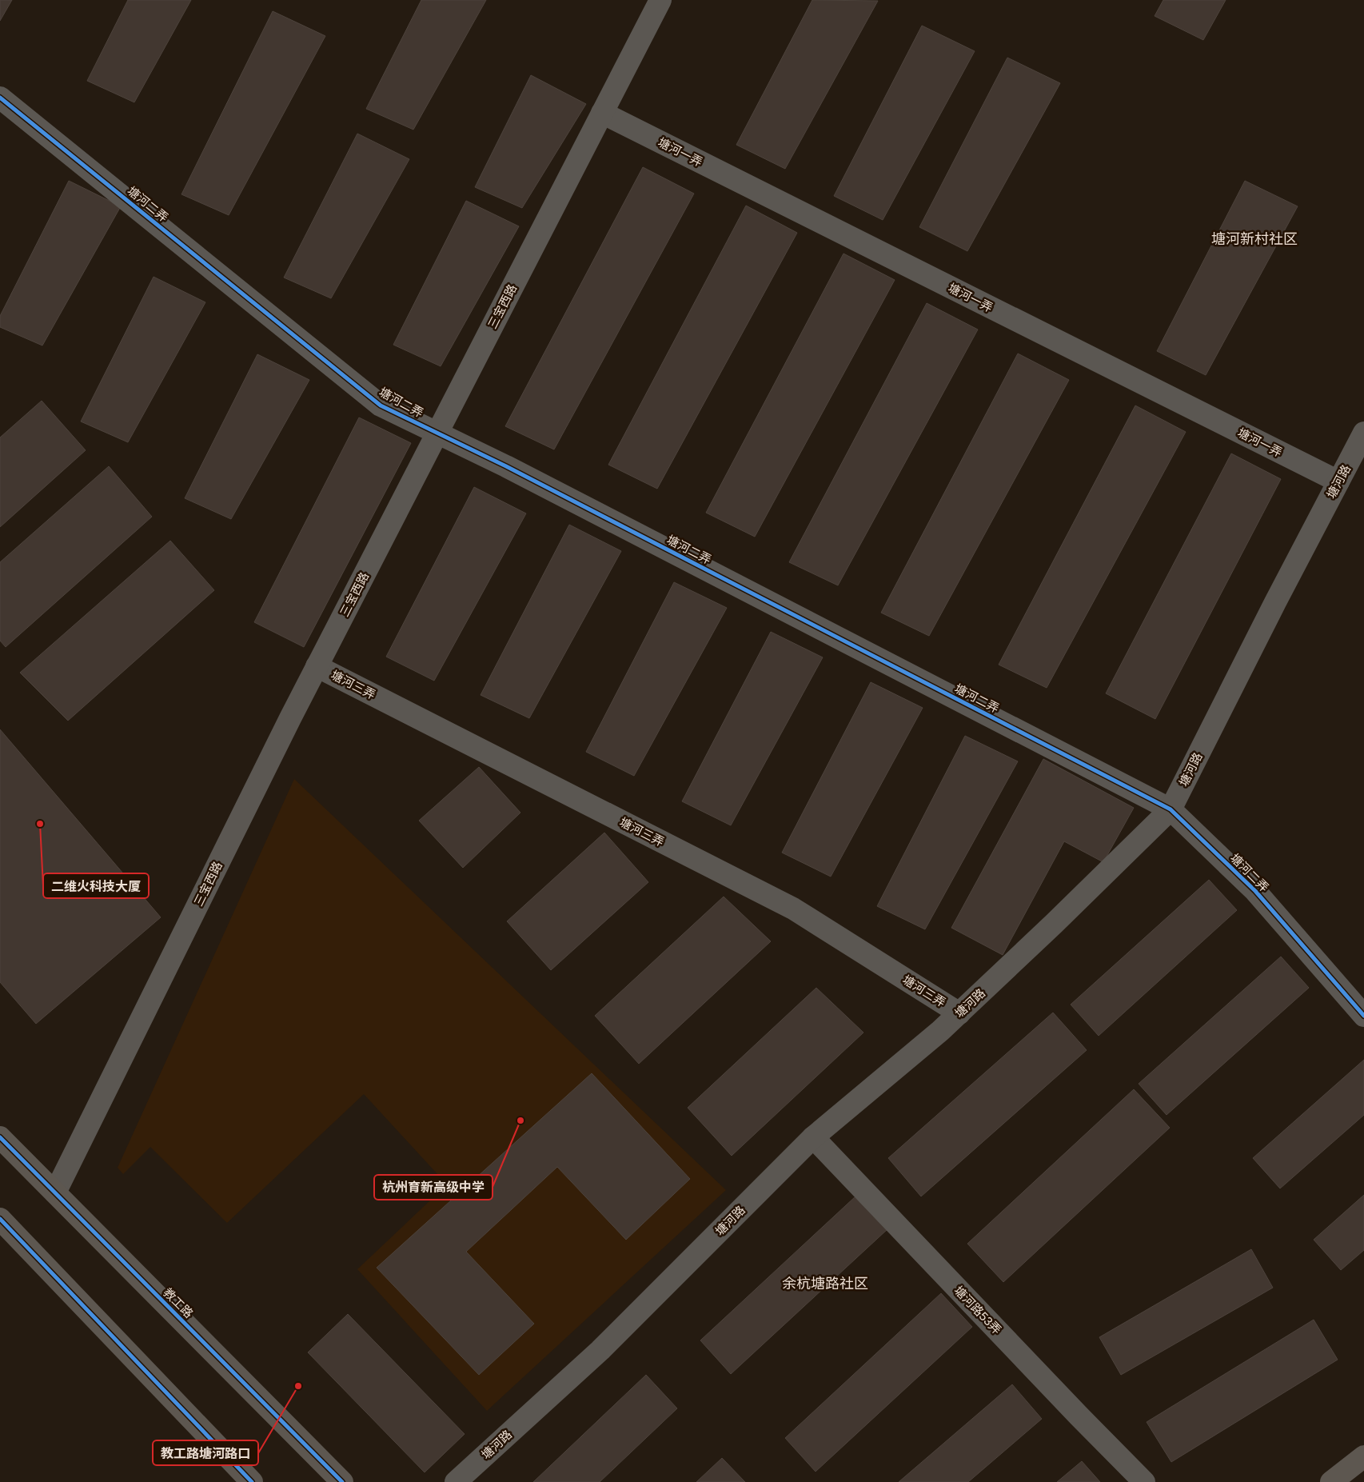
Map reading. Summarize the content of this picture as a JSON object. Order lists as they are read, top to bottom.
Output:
{
  "streets": {
    "main road": ["教工路"],
    "street": [
      "塘河一弄",
      "塘河二弄",
      "三宝西路",
      "塘河路",
      "塘河三弄",
      "塘河路53弄"
    ]
  },
  "crossings": [
    ["塘河一弄", "三宝西路"],
    ["塘河一弄", "塘河路"],
    ["塘河二弄", "三宝西路"],
    ["塘河二弄", "塘河路"],
    ["三宝西路", "塘河三弄"],
    ["三宝西路", "教工路"],
    ["塘河路", "塘河三弄"],
    ["塘河路", "塘河路53弄"]
  ],
  "districts": ["塘河新村社区", "余杭塘路社区"],
  "places": ["二维火科技大厦", "杭州育新高级中学", "教工路塘河路口"]
}
